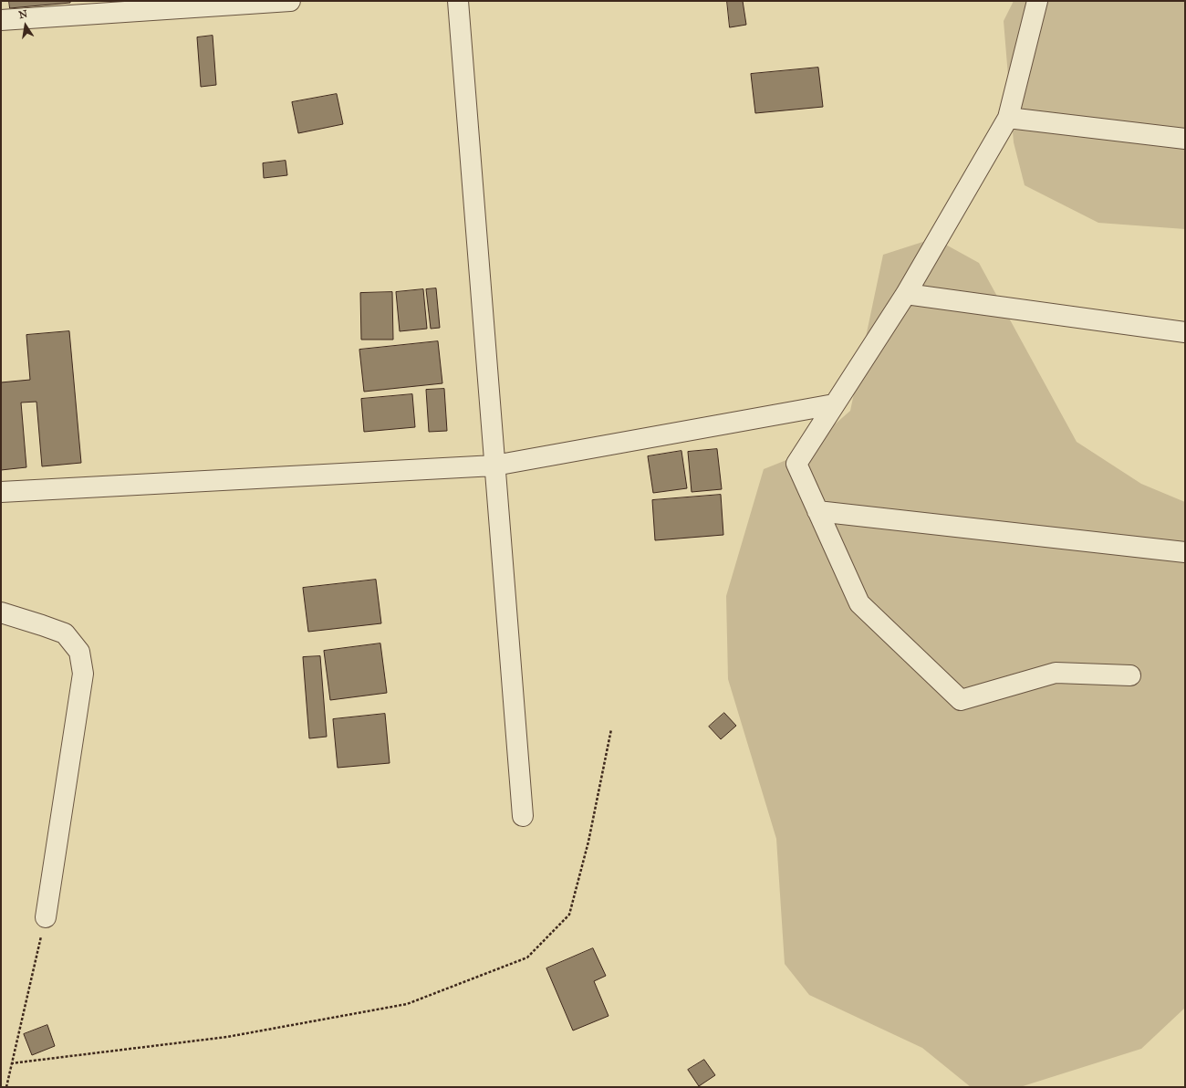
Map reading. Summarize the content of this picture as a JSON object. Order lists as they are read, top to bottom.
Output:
{
  "north": "top"
}
